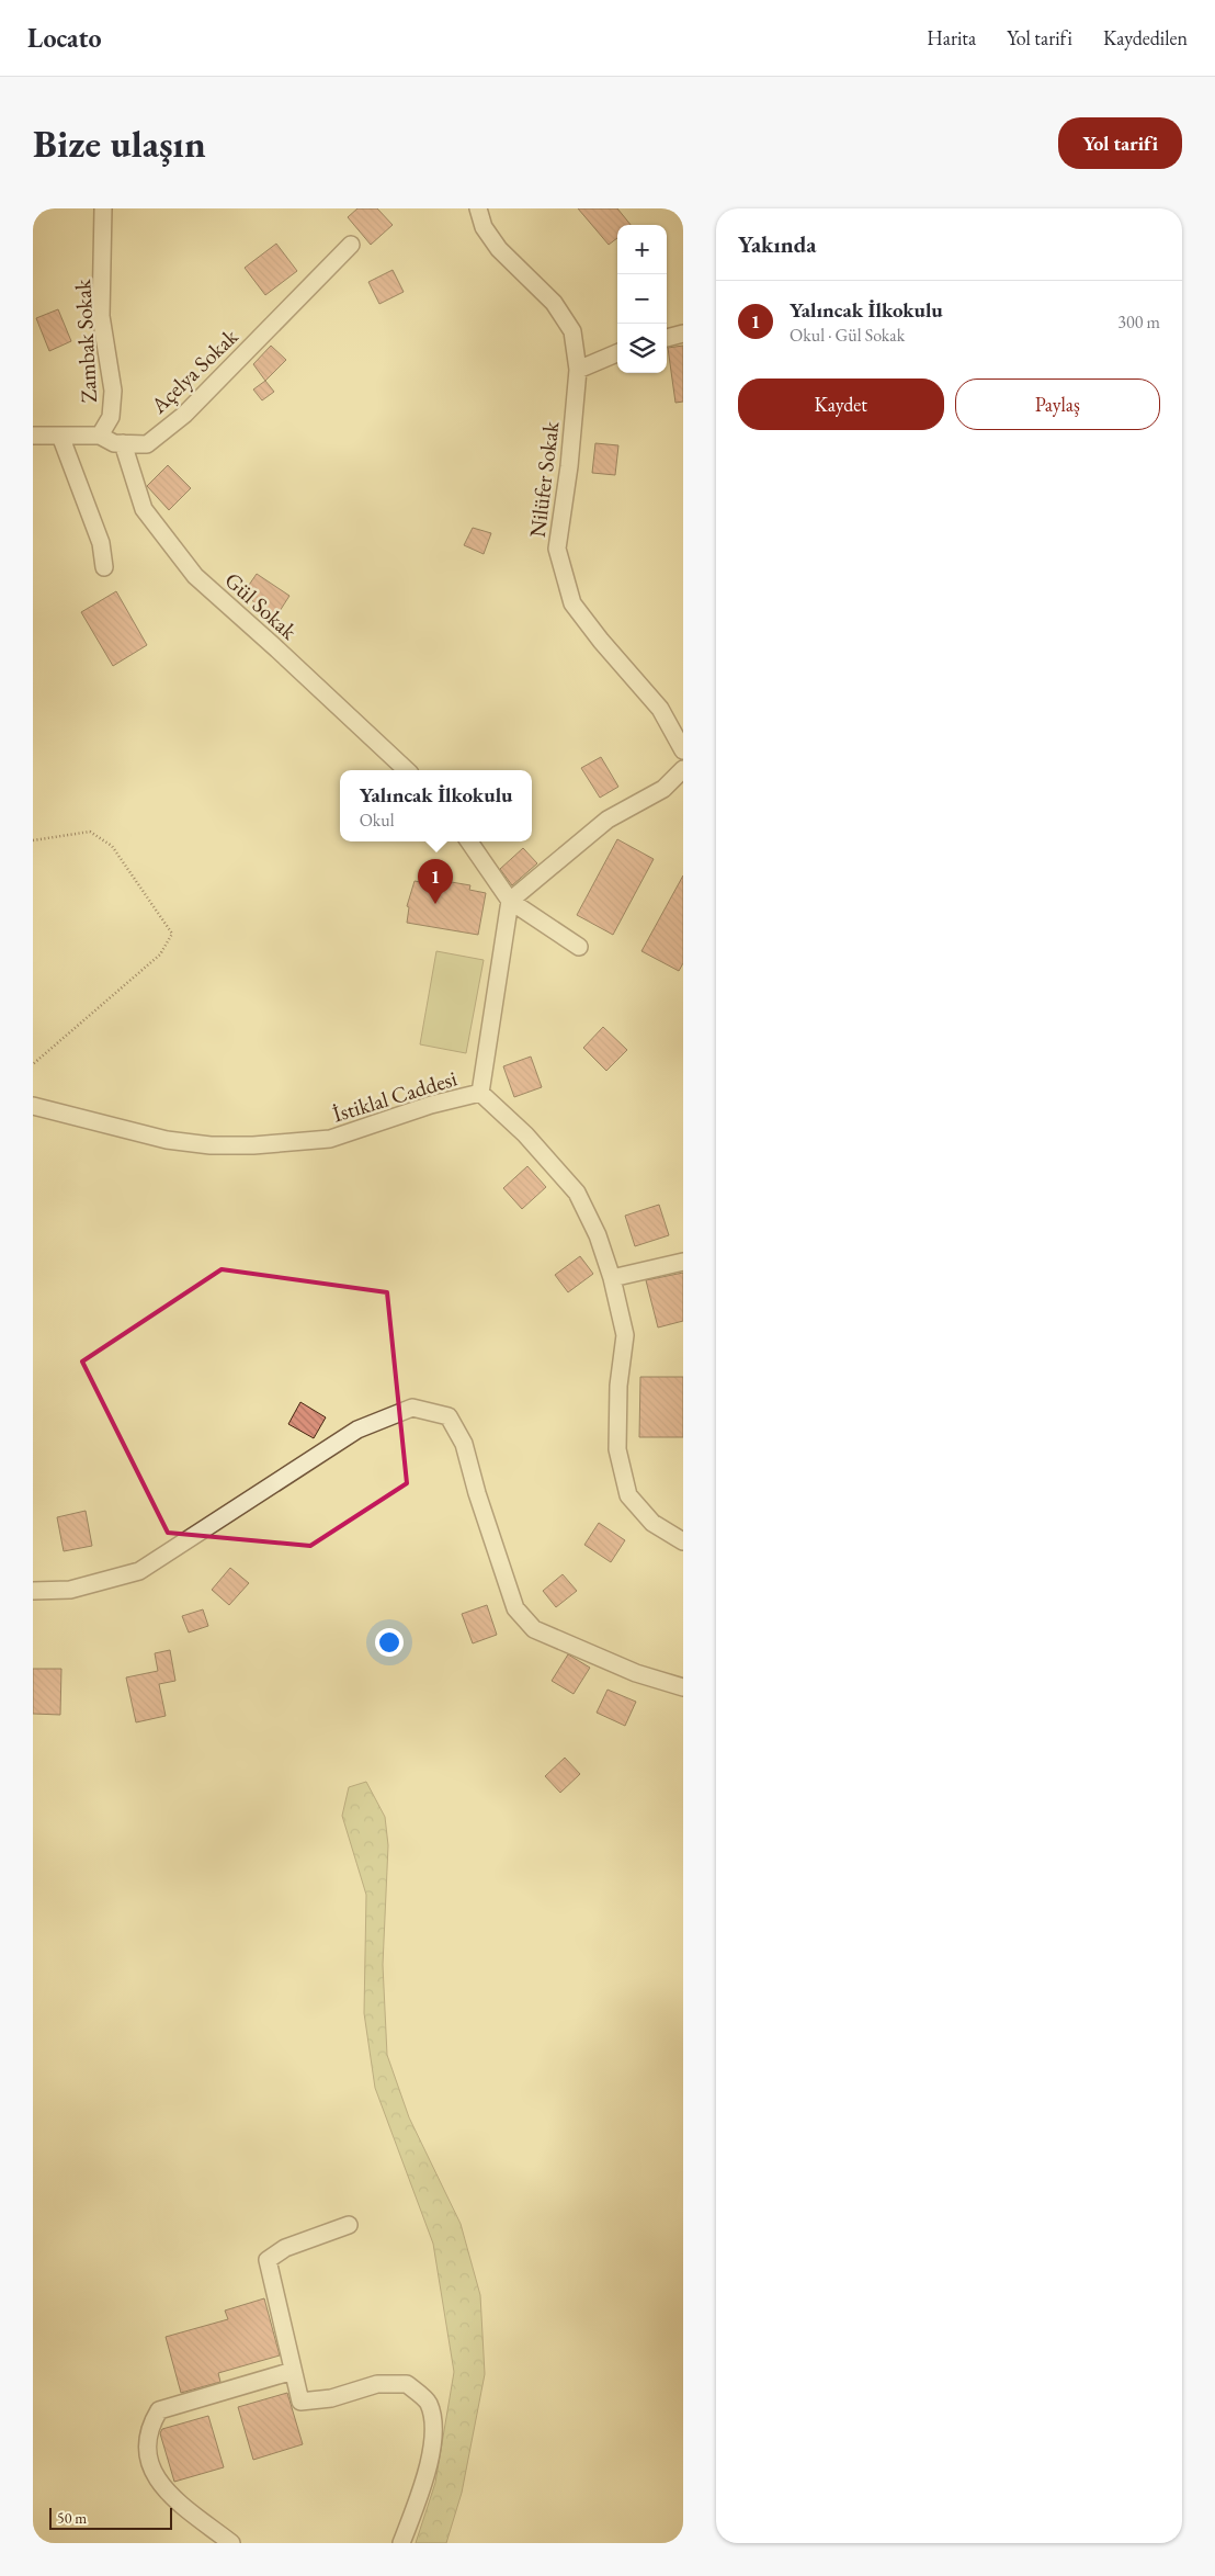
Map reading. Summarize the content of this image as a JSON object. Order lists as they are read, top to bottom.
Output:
{
  "streets": {
    "street": [
      "Zambak Sokak",
      "Açelya Sokak",
      "Nilüfer Sokak",
      "Gül Sokak",
      "İstiklal Caddesi"
    ]
  },
  "crossings": [
    ["Zambak Sokak", "Açelya Sokak"],
    ["Açelya Sokak", "Gül Sokak"]
  ],
  "scale_bar": "50 m",
  "page": {
    "header": "Locato",
    "nav": ["Harita", "Yol tarifi", "Kaydedilen"],
    "buttons": [
      "Yol tarifi",
      ["Kaydet", "Paylaş"]
    ],
    "title": "Bize ulaşın",
    "heading": "Yakında",
    "map_buttons": ["+", "−"],
    "list": [
      {
        "mark": "1",
        "name": "Yalıncak İlkokulu",
        "note": "Okul · Gül Sokak",
        "value": "300 m"
      }
    ],
    "popup": ["Yalıncak İlkokulu", "Okul"],
    "pins": "1",
    "scale": "50 m"
  }
}
